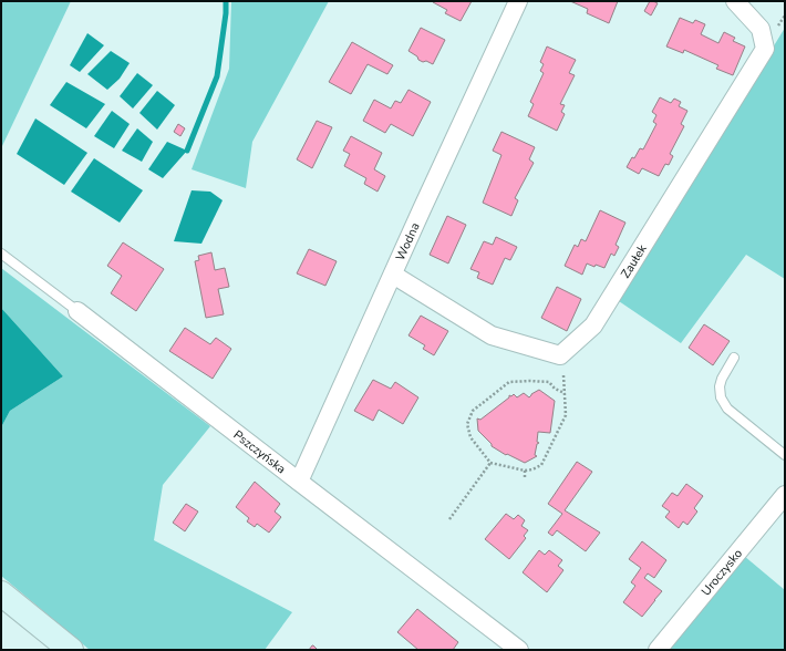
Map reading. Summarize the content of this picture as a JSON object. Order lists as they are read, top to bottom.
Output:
{
  "streets": {
    "street": [
      "Wodna",
      "Zaułek",
      "Pszczyńska",
      "Uroczysko"
    ]
  },
  "crossings": [
    ["Wodna", "Zaułek"],
    ["Wodna", "Pszczyńska"]
  ]
}
